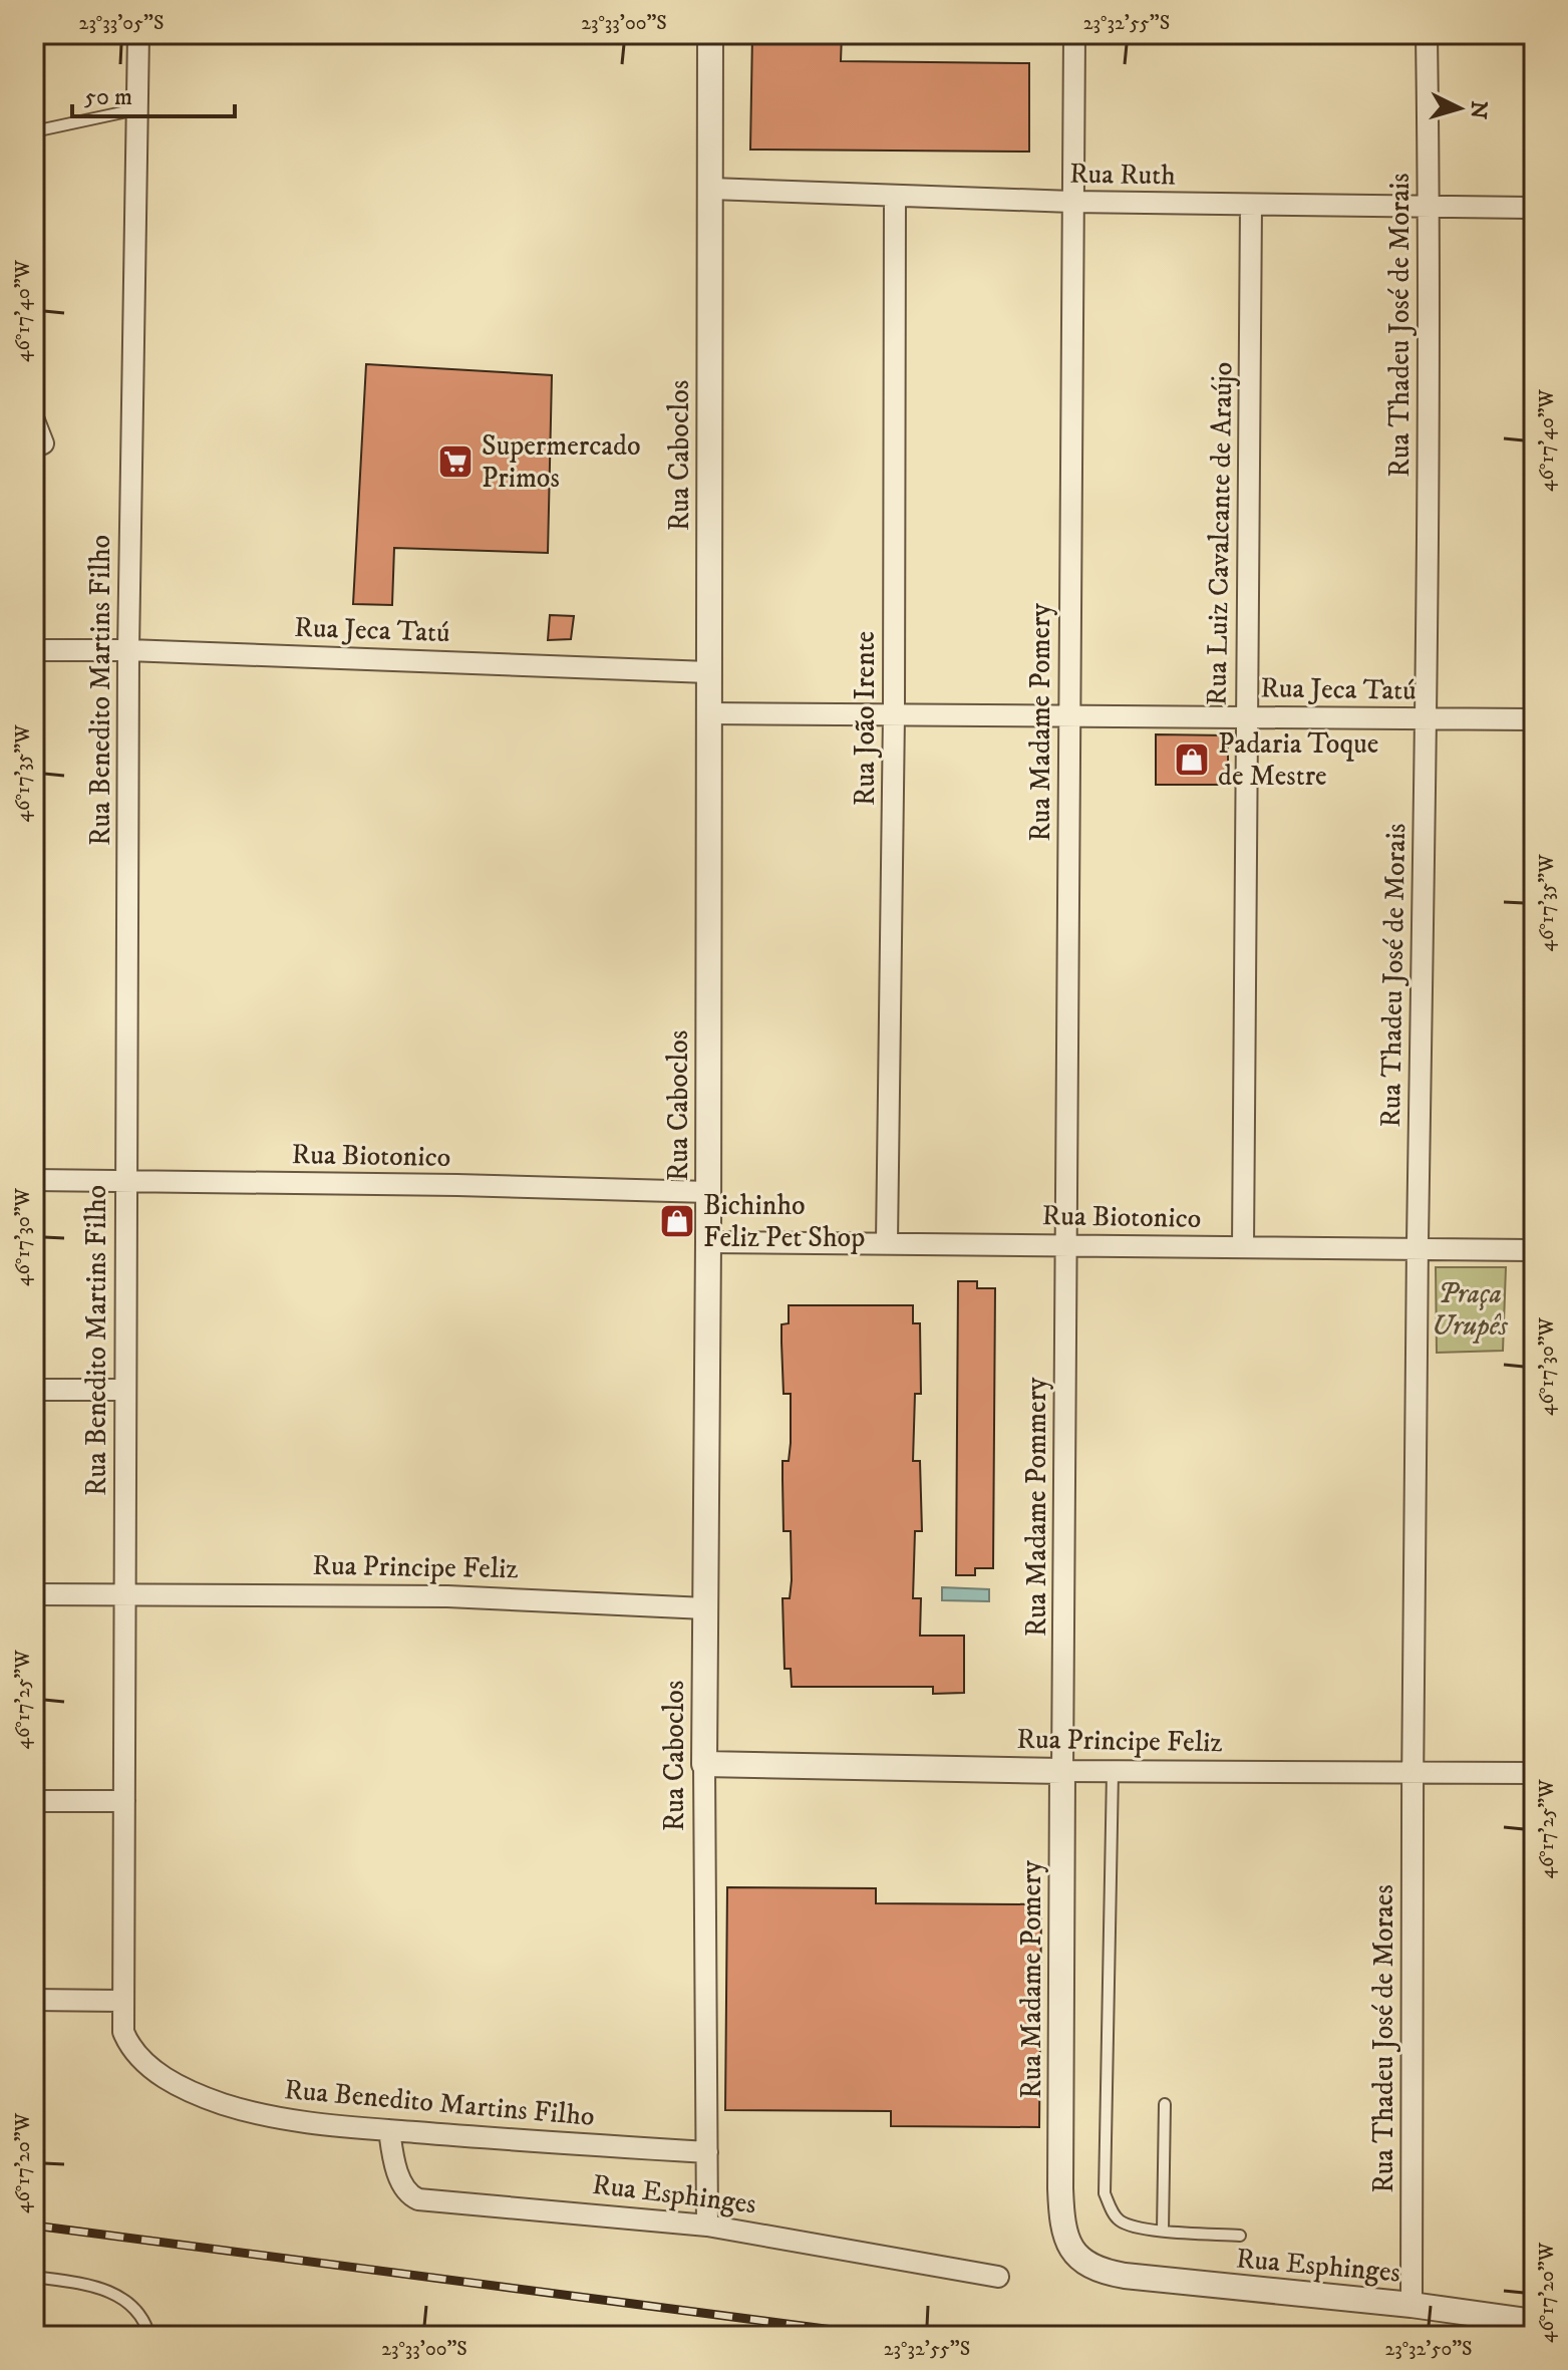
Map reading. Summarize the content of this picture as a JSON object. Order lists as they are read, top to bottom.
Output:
{
  "streets": {
    "street": [
      "Rua Ruth",
      "Rua Thadeu José de Morais",
      "Rua Caboclos",
      "Rua Luiz Cavalcante de Araújo",
      "Rua Jeca Tatú",
      "Rua Benedito Martins Filho",
      "Rua João Irente",
      "Rua Madame Pomery",
      "Rua Biotonico",
      "Rua Madame Pommery",
      "Rua Principe Feliz",
      "Rua Thadeu José de Moraes",
      "Rua Esphinges"
    ]
  },
  "crossings": [
    ["Rua Ruth", "Rua Thadeu José de Morais"],
    ["Rua Ruth", "Rua Caboclos"],
    ["Rua Ruth", "Rua Luiz Cavalcante de Araújo"],
    ["Rua Ruth", "Rua João Irente"],
    ["Rua Ruth", "Rua Madame Pomery"],
    ["Rua Thadeu José de Morais", "Rua Jeca Tatú"],
    ["Rua Thadeu José de Morais", "Rua Biotonico"],
    ["Rua Thadeu José de Morais", "Rua Principe Feliz"],
    ["Rua Thadeu José de Morais", "Rua Thadeu José de Moraes"],
    ["Rua Caboclos", "Rua Jeca Tatú"],
    ["Rua Caboclos", "Rua Benedito Martins Filho"],
    ["Rua Caboclos", "Rua Biotonico"],
    ["Rua Caboclos", "Rua Principe Feliz"],
    ["Rua Caboclos", "Rua Esphinges"],
    ["Rua Luiz Cavalcante de Araújo", "Rua Jeca Tatú"],
    ["Rua Luiz Cavalcante de Araújo", "Rua Biotonico"],
    ["Rua Jeca Tatú", "Rua Benedito Martins Filho"],
    ["Rua Jeca Tatú", "Rua João Irente"],
    ["Rua Jeca Tatú", "Rua Madame Pomery"],
    ["Rua Benedito Martins Filho", "Rua Biotonico"],
    ["Rua Benedito Martins Filho", "Rua Principe Feliz"],
    ["Rua Benedito Martins Filho", "Rua Esphinges"],
    ["Rua João Irente", "Rua Biotonico"],
    ["Rua Madame Pomery", "Rua Biotonico"],
    ["Rua Madame Pomery", "Rua Madame Pommery"],
    ["Rua Madame Pomery", "Rua Principe Feliz"],
    ["Rua Madame Pomery", "Rua Esphinges"],
    ["Rua Biotonico", "Rua Madame Pommery"],
    ["Rua Madame Pommery", "Rua Principe Feliz"],
    ["Rua Principe Feliz", "Rua Thadeu José de Moraes"],
    ["Rua Thadeu José de Moraes", "Rua Esphinges"]
  ],
  "parks": ["Praça Urupês"],
  "places": {
    "supermarket": ["Supermercado Primos"],
    "shop": ["Padaria Toque de Mestre", "Bichinho Feliz Pet Shop"]
  },
  "scale_bar": "50 m",
  "north": "right",
  "coordinates": [
    "23°33'05\"S",
    "23°33'00\"S",
    "23°32'55\"S",
    "46°17'40\"W",
    "46°17'35\"W",
    "46°17'30\"W",
    "46°17'25\"W",
    "46°17'20\"W",
    "23°32'50\"S"
  ]
}
